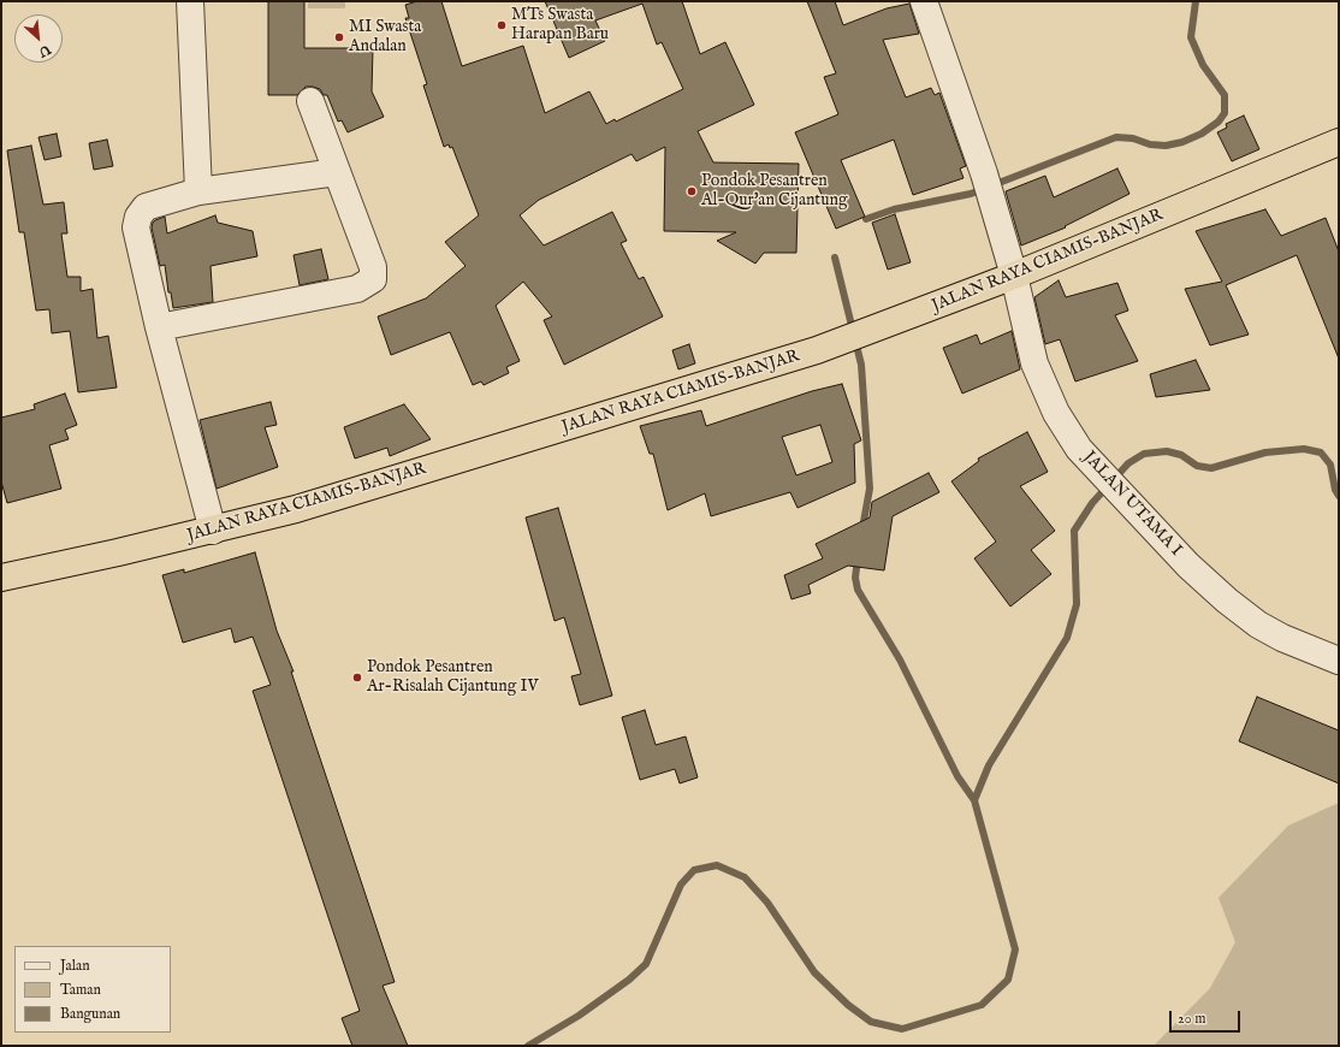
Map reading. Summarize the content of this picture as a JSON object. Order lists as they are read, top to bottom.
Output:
{
  "streets": {
    "highway": ["JALAN RAYA CIAMIS-BANJAR"],
    "street": ["JALAN UTAMA I"]
  },
  "crossings": [
    ["JALAN RAYA CIAMIS-BANJAR", "JALAN UTAMA I"]
  ],
  "places": [
    "MTs Swasta Harapan Baru",
    "MI Swasta Andalan",
    "Pondok Pesantren Al-Qur'an Cijantung",
    "Pondok Pesantren Ar-Risalah Cijantung IV"
  ],
  "legend": ["Jalan", "Taman", "Bangunan"],
  "scale_bar": "20 m",
  "north": "bottom right"
}
